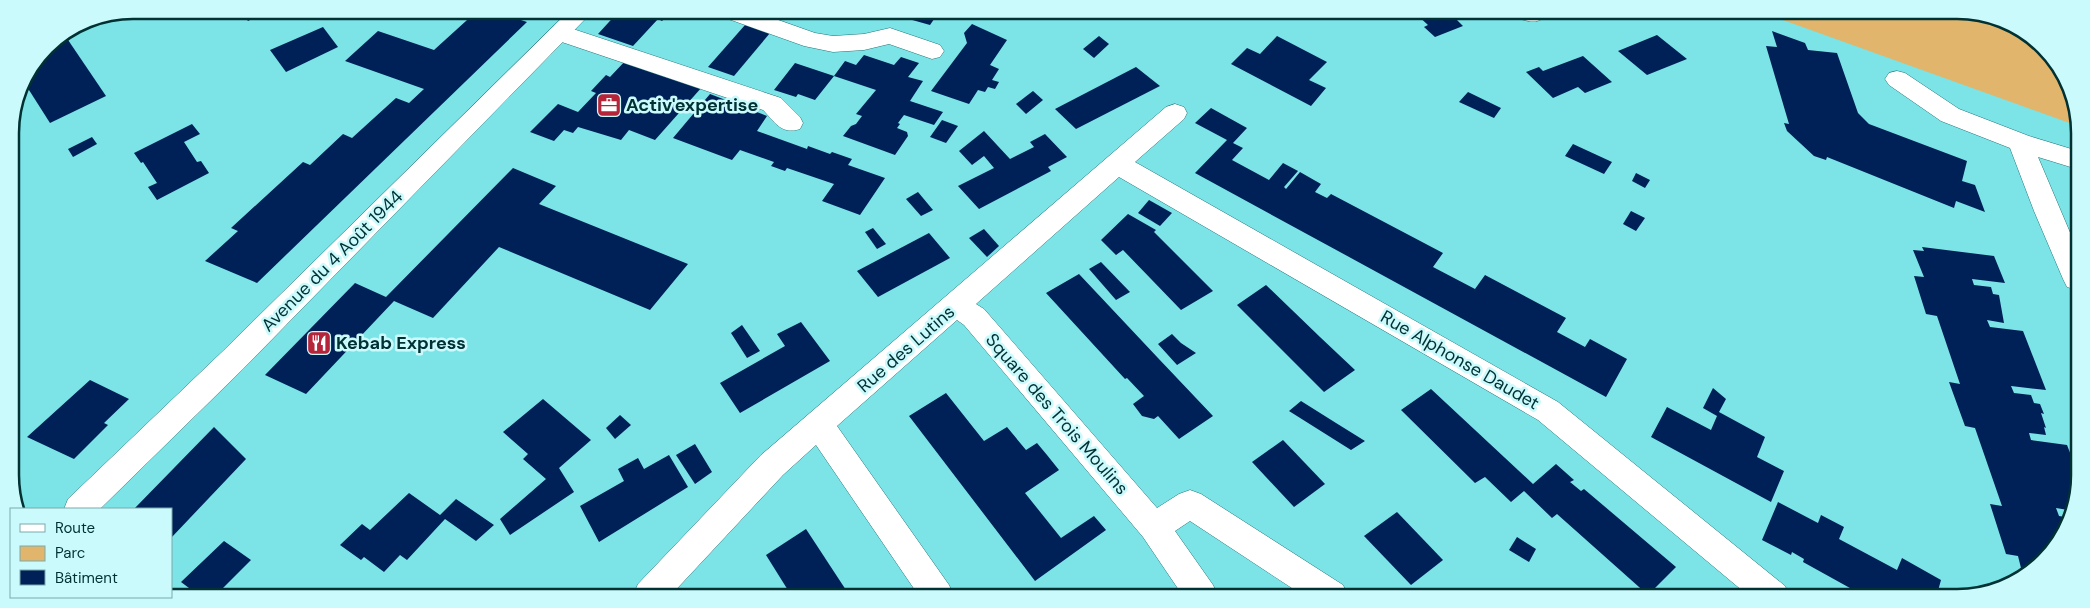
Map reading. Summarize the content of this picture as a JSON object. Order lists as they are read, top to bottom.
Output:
{
  "streets": {
    "street": [
      "Avenue du 4 Août 1944",
      "Rue des Lutins",
      "Rue Alphonse Daudet",
      "Square des Trois Moulins"
    ]
  },
  "crossings": [
    ["Rue des Lutins", "Rue Alphonse Daudet"],
    ["Rue des Lutins", "Square des Trois Moulins"]
  ],
  "places": {
    "office": ["Activ'expertise"],
    "restaurant": ["Kebab Express"]
  },
  "legend": ["Route", "Parc", "Bâtiment"]
}
